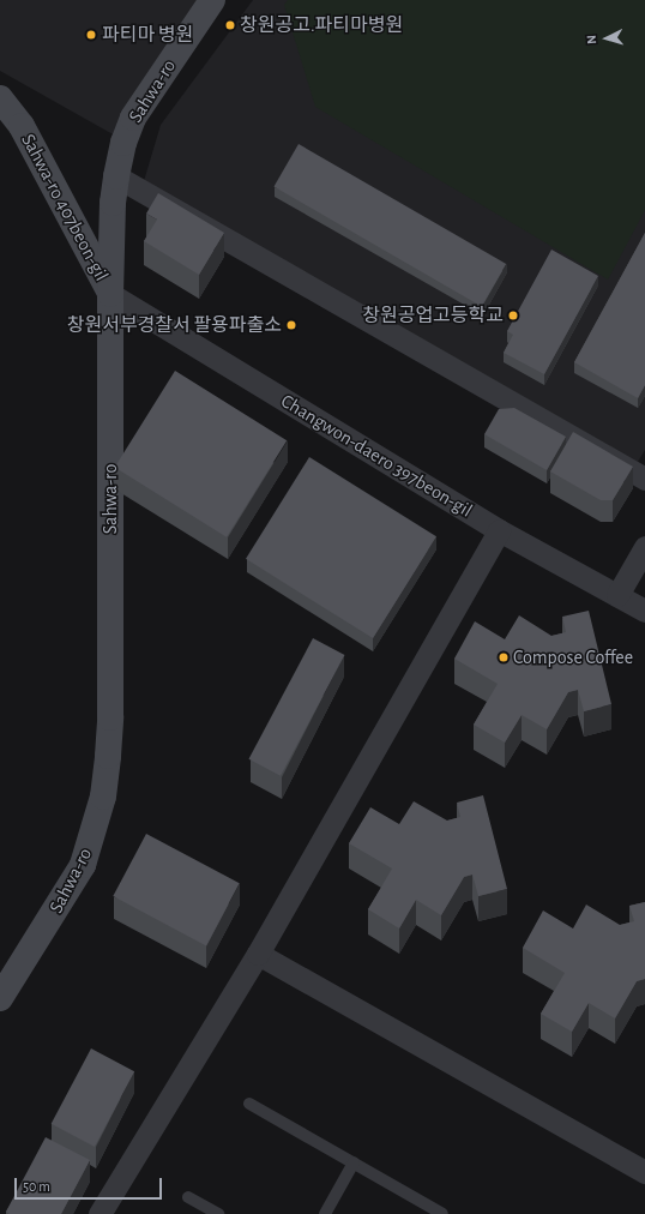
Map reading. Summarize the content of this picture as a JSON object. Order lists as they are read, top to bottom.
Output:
{
  "streets": {
    "main road": ["Sahwa-ro", "Sahwa-ro 407beon-gil"],
    "street": ["Changwon-daero 397beon-gil"]
  },
  "crossings": [
    ["Sahwa-ro", "Sahwa-ro 407beon-gil"],
    ["Sahwa-ro", "Changwon-daero 397beon-gil"],
    ["Sahwa-ro 407beon-gil", "Changwon-daero 397beon-gil"]
  ],
  "places": [
    "창원공고.파티마병원",
    "파티마 병원",
    "창원공업고등학교",
    "창원서부경찰서 팔용파출소",
    "Compose Coffee"
  ],
  "scale_bar": "50 m",
  "north": "left"
}
